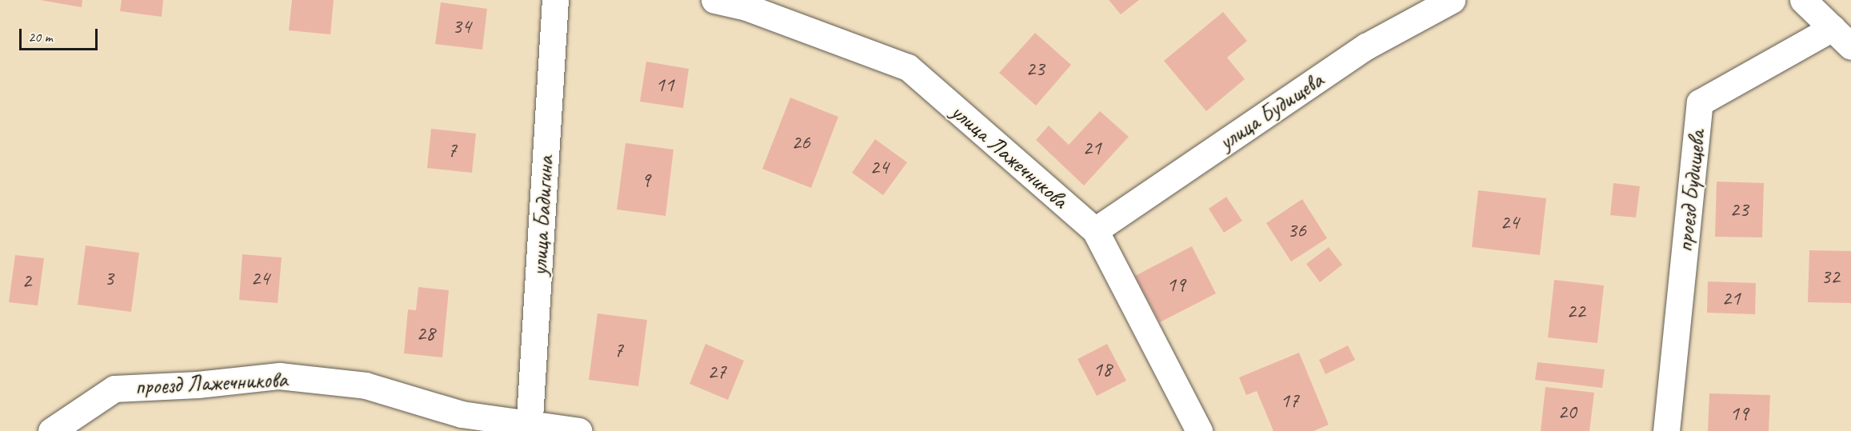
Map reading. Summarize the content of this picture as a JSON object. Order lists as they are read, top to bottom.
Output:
{
  "streets": {
    "street": [
      "улица Будищева",
      "улица Лажечникова",
      "проезд Будищева",
      "улица Бадигина",
      "проезд Лажечникова"
    ]
  },
  "crossings": [
    ["улица Будищева", "улица Лажечникова"],
    ["улица Бадигина", "проезд Лажечникова"]
  ],
  "house_numbers": [
    "34",
    "23",
    "11",
    "26",
    "21",
    "7",
    "24",
    "9",
    "23",
    "24",
    "36",
    "32",
    "3",
    "24",
    "2",
    "19",
    "21",
    "22",
    "28",
    "7",
    "18",
    "27",
    "17",
    "20",
    "19"
  ],
  "scale_bar": "20 m"
}
